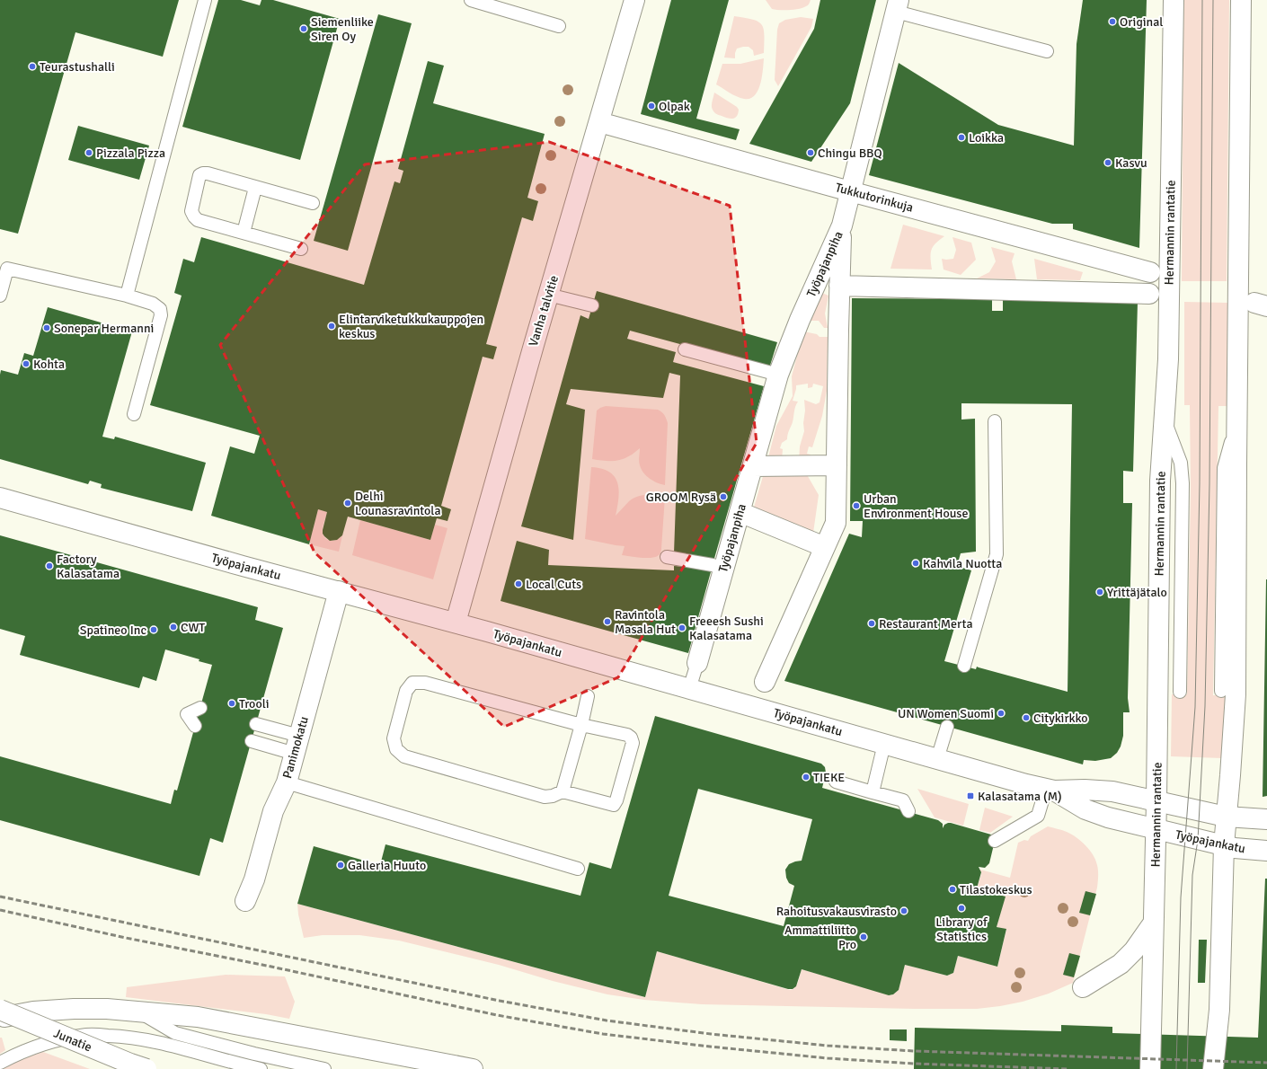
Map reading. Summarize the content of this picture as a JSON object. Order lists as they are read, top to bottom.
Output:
{
  "streets": {
    "street": [
      "Tukkutorinkuja",
      "Hermannin rantatie",
      "Työpajanpiha",
      "Vanha talvitie",
      "Työpajankatu",
      "Panimokatu",
      "Junatie"
    ]
  },
  "crossings": [
    ["Tukkutorinkuja", "Vanha talvitie"],
    ["Hermannin rantatie", "Työpajankatu"],
    ["Työpajanpiha", "Työpajankatu"],
    ["Vanha talvitie", "Työpajankatu"],
    ["Työpajankatu", "Panimokatu"]
  ],
  "places": {
    "other": [
      "Original",
      "Siemenliike Siren Oy",
      "Teurastushalli",
      "Olpak",
      "Loikka",
      "Pizzala Pizza",
      "Chingu BBQ",
      "Kasvu",
      "Elintarviketukkukauppojen keskus",
      "Sonepar Hermanni",
      "Kohta",
      "GROOM Rysä",
      "Delhi Lounasravintola",
      "Urban Environment House",
      "Kahvila Nuotta",
      "Factory Kalasatama",
      "Local Cuts",
      "Yrittäjätalo",
      "Ravintola Masala Hut",
      "Restaurant Merta",
      "CWT",
      "Freeesh Sushi Kalasatama",
      "Spatineo Inc",
      "Trooli",
      "UN Women Suomi",
      "Citykirkko",
      "TIEKE",
      "Galleria Huuto",
      "Tilastokeskus",
      "Library of Statistics",
      "Rahoitusvakausvirasto",
      "Ammattiliitto Pro"
    ],
    "transit": ["Kalasatama (M)"]
  }
}
